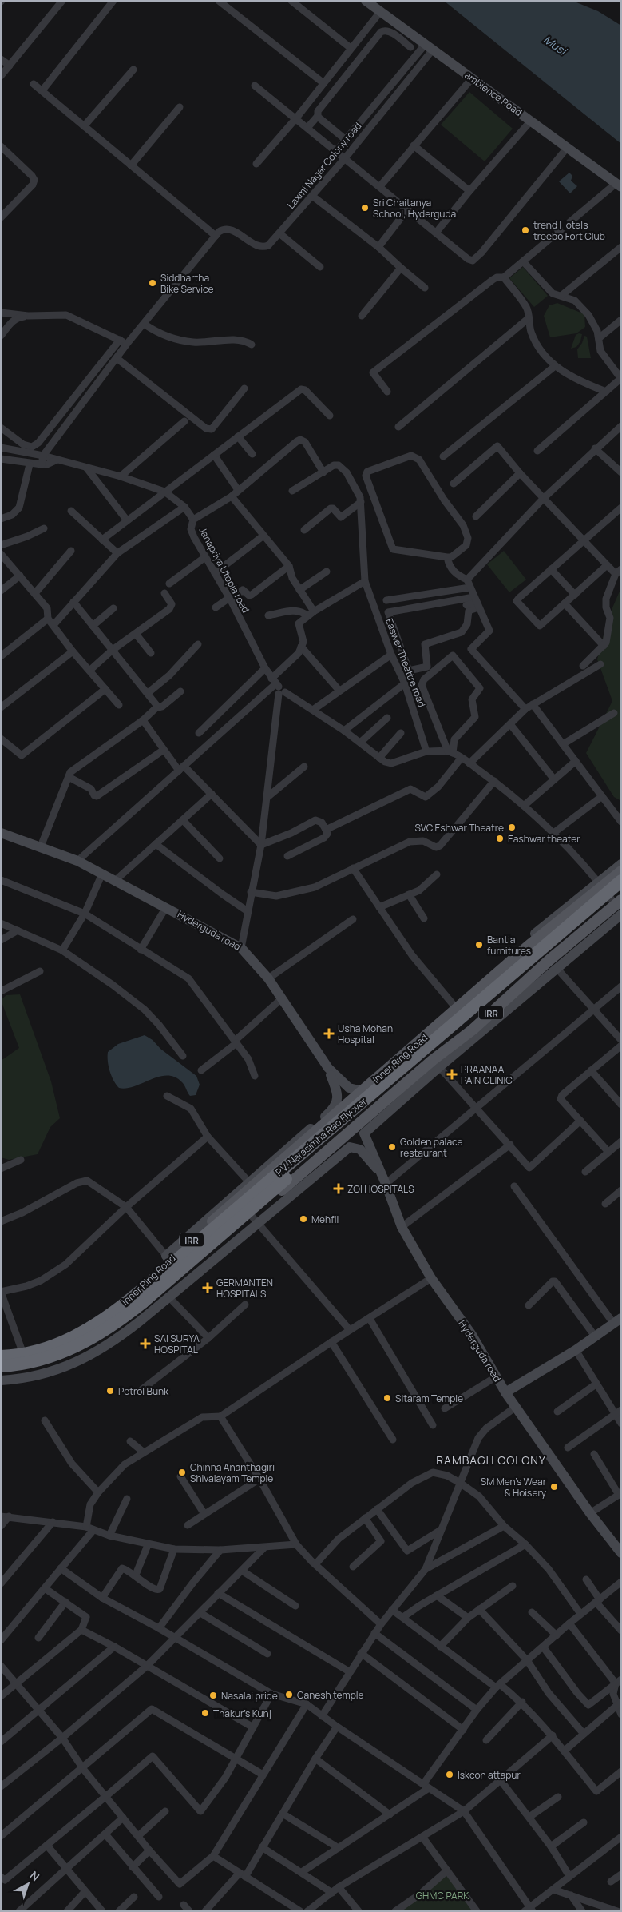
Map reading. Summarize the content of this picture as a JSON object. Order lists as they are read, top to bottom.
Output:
{
  "streets": {
    "highway": ["P.V. Narasimha Rao Flyover"],
    "main road": ["IRR", "Inner Ring Road"],
    "street": [
      "ambience Road",
      "Laxmi Nagar Colony road",
      "Janapriya Utopia road",
      "Easwer Theattre road",
      "Hyderguda road"
    ]
  },
  "crossings": [
    ["ambience Road", "Laxmi Nagar Colony road"],
    ["Hyderguda road", "Inner Ring Road"],
    ["Inner Ring Road", "P.V. Narasimha Rao Flyover"]
  ],
  "districts": ["RAMBAGH COLONY"],
  "water": ["Musi"],
  "parks": ["GHMC PARK"],
  "places": {
    "other": [
      "Sri Chaitanya School, Hyderguda",
      "trend Hotels treebo Fort Club",
      "Siddhartha Bike Service",
      "SVC Eshwar Theatre",
      "Eashwar theater",
      "Bantia furnitures",
      "Golden palace restaurant",
      "Mehfil",
      "Petrol Bunk",
      "Sitaram Temple",
      "Chinna Ananthagiri Shivalayam Temple",
      "SM Men's Wear & Hoisery",
      "Ganesh temple",
      "Nasalai pride",
      "Thakur's Kunj",
      "Iskcon attapur"
    ],
    "health": [
      "Usha Mohan Hospital",
      "PRAANAA PAIN CLINIC",
      "ZOI HOSPITALS",
      "GERMANTEN HOSPITALS",
      "SAI SURYA HOSPITAL"
    ]
  },
  "north": "top right"
}
